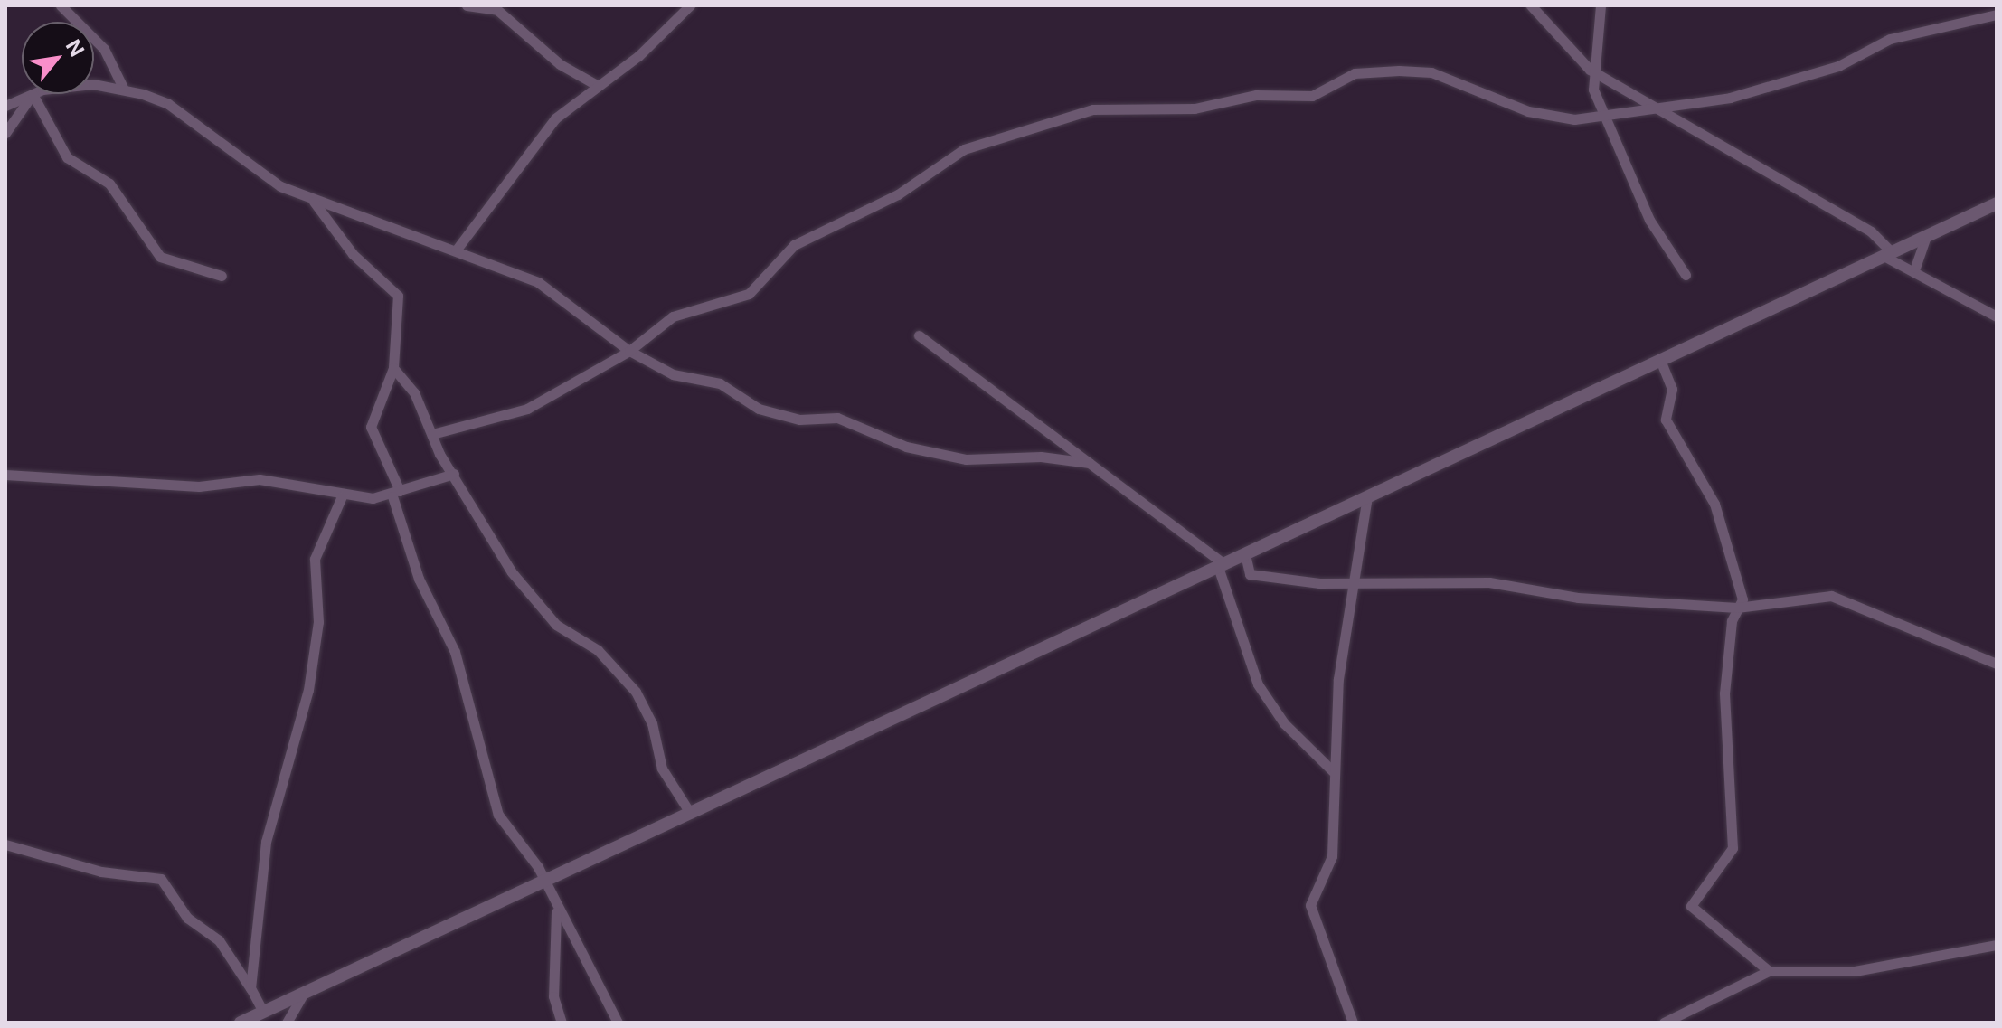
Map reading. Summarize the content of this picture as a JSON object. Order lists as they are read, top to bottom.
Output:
{
  "north": "top right"
}
